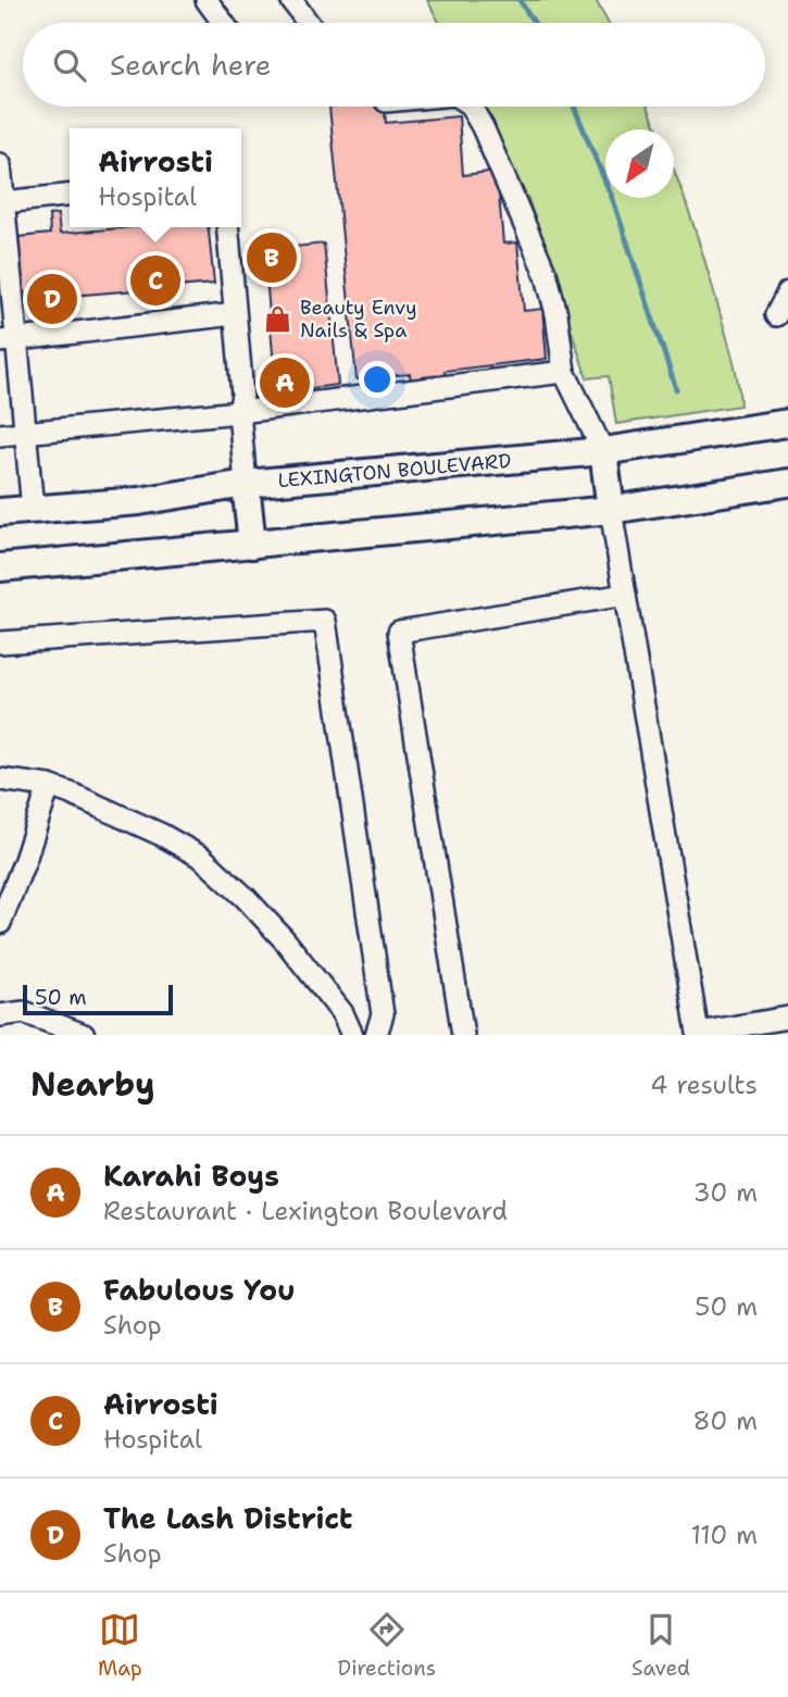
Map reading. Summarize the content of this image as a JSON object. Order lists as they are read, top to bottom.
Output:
{
  "streets": {
    "main road": ["LEXINGTON BOULEVARD"]
  },
  "places": {
    "shop": ["Beauty Envy Nails & Spa"]
  },
  "scale_bar": "50 m",
  "north": "bottom left",
  "page": {
    "search": "Search here",
    "popup": ["Airrosti", "Hospital"],
    "pins": [
      "B",
      "C",
      "D",
      "A"
    ],
    "scale": "50 m",
    "heading": ["Nearby", "4 results"],
    "list": [
      {
        "mark": "A",
        "name": "Karahi Boys",
        "note": "Restaurant · Lexington Boulevard",
        "value": "30 m"
      },
      {
        "mark": "B",
        "name": "Fabulous You",
        "note": "Shop",
        "value": "50 m"
      },
      {
        "mark": "C",
        "name": "Airrosti",
        "note": "Hospital",
        "value": "80 m"
      },
      {
        "mark": "D",
        "name": "The Lash District",
        "note": "Shop",
        "value": "110 m"
      }
    ],
    "nav": ["Map", "Directions", "Saved"]
  }
}
